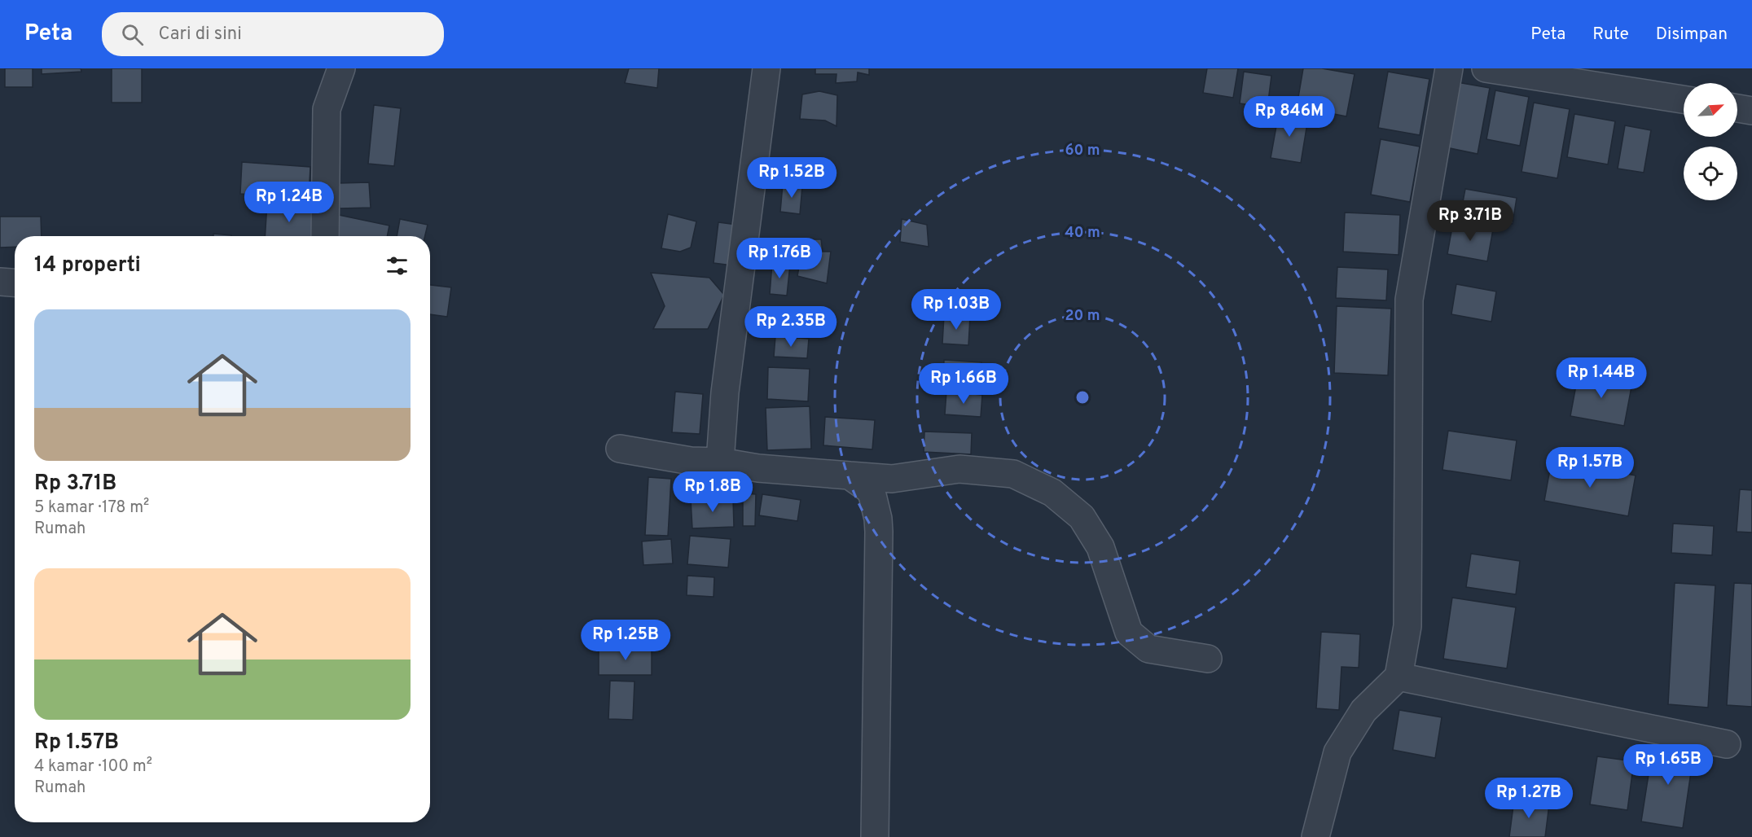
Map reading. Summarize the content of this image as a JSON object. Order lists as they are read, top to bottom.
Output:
{
  "north": "top right",
  "page": {
    "header": "Peta",
    "search": "Cari di sini",
    "nav": ["Peta", "Rute", "Disimpan"],
    "price": [
      "Rp 846M",
      "Rp 1.52B",
      "Rp 1.24B",
      "Rp 3.71B",
      "Rp 1.76B",
      "Rp 1.03B",
      "Rp 2.35B",
      "Rp 1.44B",
      "Rp 1.66B",
      "Rp 1.57B",
      "Rp 1.8B",
      "Rp 1.25B",
      "Rp 1.65B",
      "Rp 1.27B"
    ],
    "heading": "14 properti",
    "list": [
      {
        "name": "Rp 3.71B",
        "note": "5 kamar · 178 m² · Rumah"
      },
      {
        "name": "Rp 1.57B",
        "note": "4 kamar · 100 m² · Rumah"
      }
    ]
  },
  "rings": ["60 m", "40 m", "20 m"]
}
